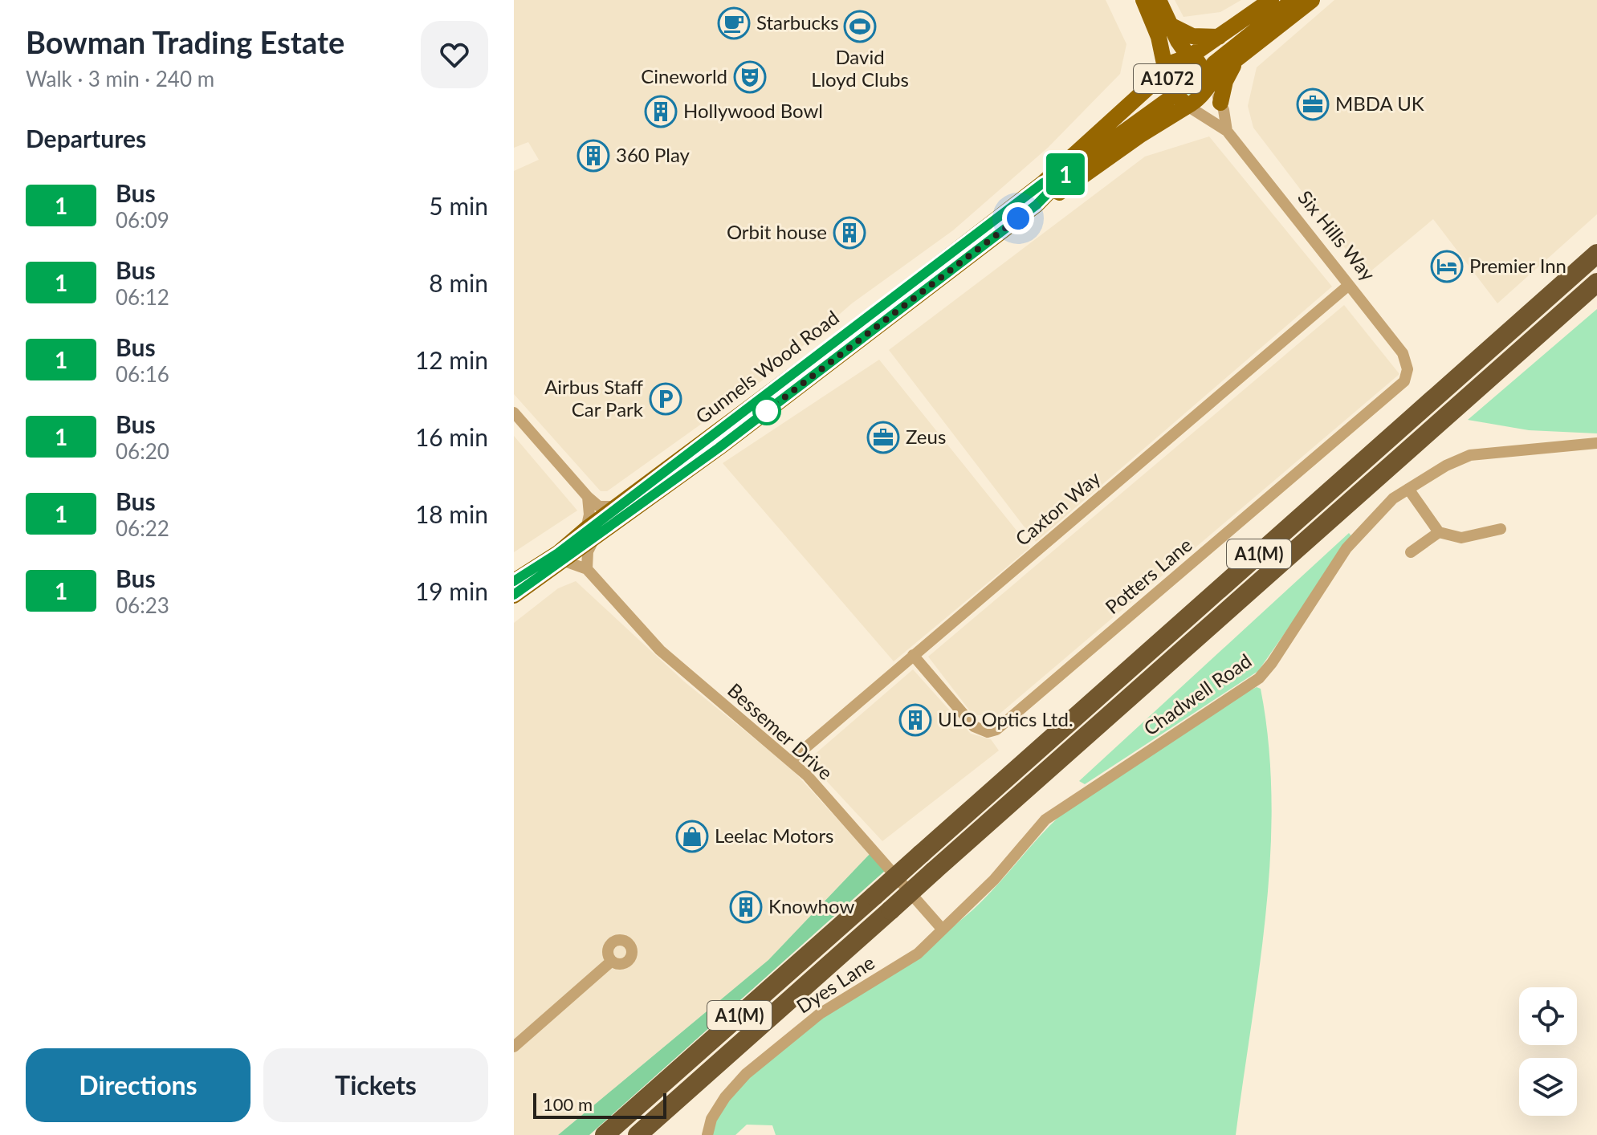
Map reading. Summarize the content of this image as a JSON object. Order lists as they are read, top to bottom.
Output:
{
  "streets": {
    "highway": ["A1(M)"],
    "main road": ["A1072", "Gunnels Wood Road"],
    "street": [
      "Six Hills Way",
      "Caxton Way",
      "Potters Lane",
      "Chadwell Road",
      "Bessemer Drive",
      "Dyes Lane"
    ]
  },
  "crossings": [
    ["A1072", "Six Hills Way"],
    ["A1072", "Gunnels Wood Road"],
    ["Six Hills Way", "Gunnels Wood Road"],
    ["Six Hills Way", "Caxton Way"],
    ["Six Hills Way", "Potters Lane"],
    ["Gunnels Wood Road", "Bessemer Drive"],
    ["Caxton Way", "Potters Lane"],
    ["Caxton Way", "Bessemer Drive"],
    ["Chadwell Road", "Bessemer Drive"],
    ["Chadwell Road", "Dyes Lane"],
    ["Bessemer Drive", "Dyes Lane"]
  ],
  "places": {
    "cafe": ["Starbucks"],
    "sports": ["David Lloyd Clubs"],
    "theatre": ["Cineworld"],
    "office": ["MBDA UK", "Zeus"],
    "building": [
      "Hollywood Bowl",
      "360 Play",
      "Orbit house",
      "ULO Optics Ltd.",
      "Knowhow"
    ],
    "hotel": ["Premier Inn"],
    "parking": ["Airbus Staff Car Park"],
    "shop": ["Leelac Motors"]
  },
  "lines": ["bus line 1"],
  "scale_bar": "100 m",
  "page": {
    "heading": [
      ["Bowman Trading Estate", "Walk · 3 min · 240 m"],
      "Departures"
    ],
    "on_map": "1",
    "list": [
      {
        "mark": "1",
        "name": "Bus",
        "note": "06:09",
        "value": "5 min"
      },
      {
        "mark": "1",
        "name": "Bus",
        "note": "06:12",
        "value": "8 min"
      },
      {
        "mark": "1",
        "name": "Bus",
        "note": "06:16",
        "value": "12 min"
      },
      {
        "mark": "1",
        "name": "Bus",
        "note": "06:20",
        "value": "16 min"
      },
      {
        "mark": "1",
        "name": "Bus",
        "note": "06:22",
        "value": "18 min"
      },
      {
        "mark": "1",
        "name": "Bus",
        "note": "06:23",
        "value": "19 min"
      }
    ],
    "buttons": ["Directions", "Tickets"],
    "scale": "100 m"
  }
}
